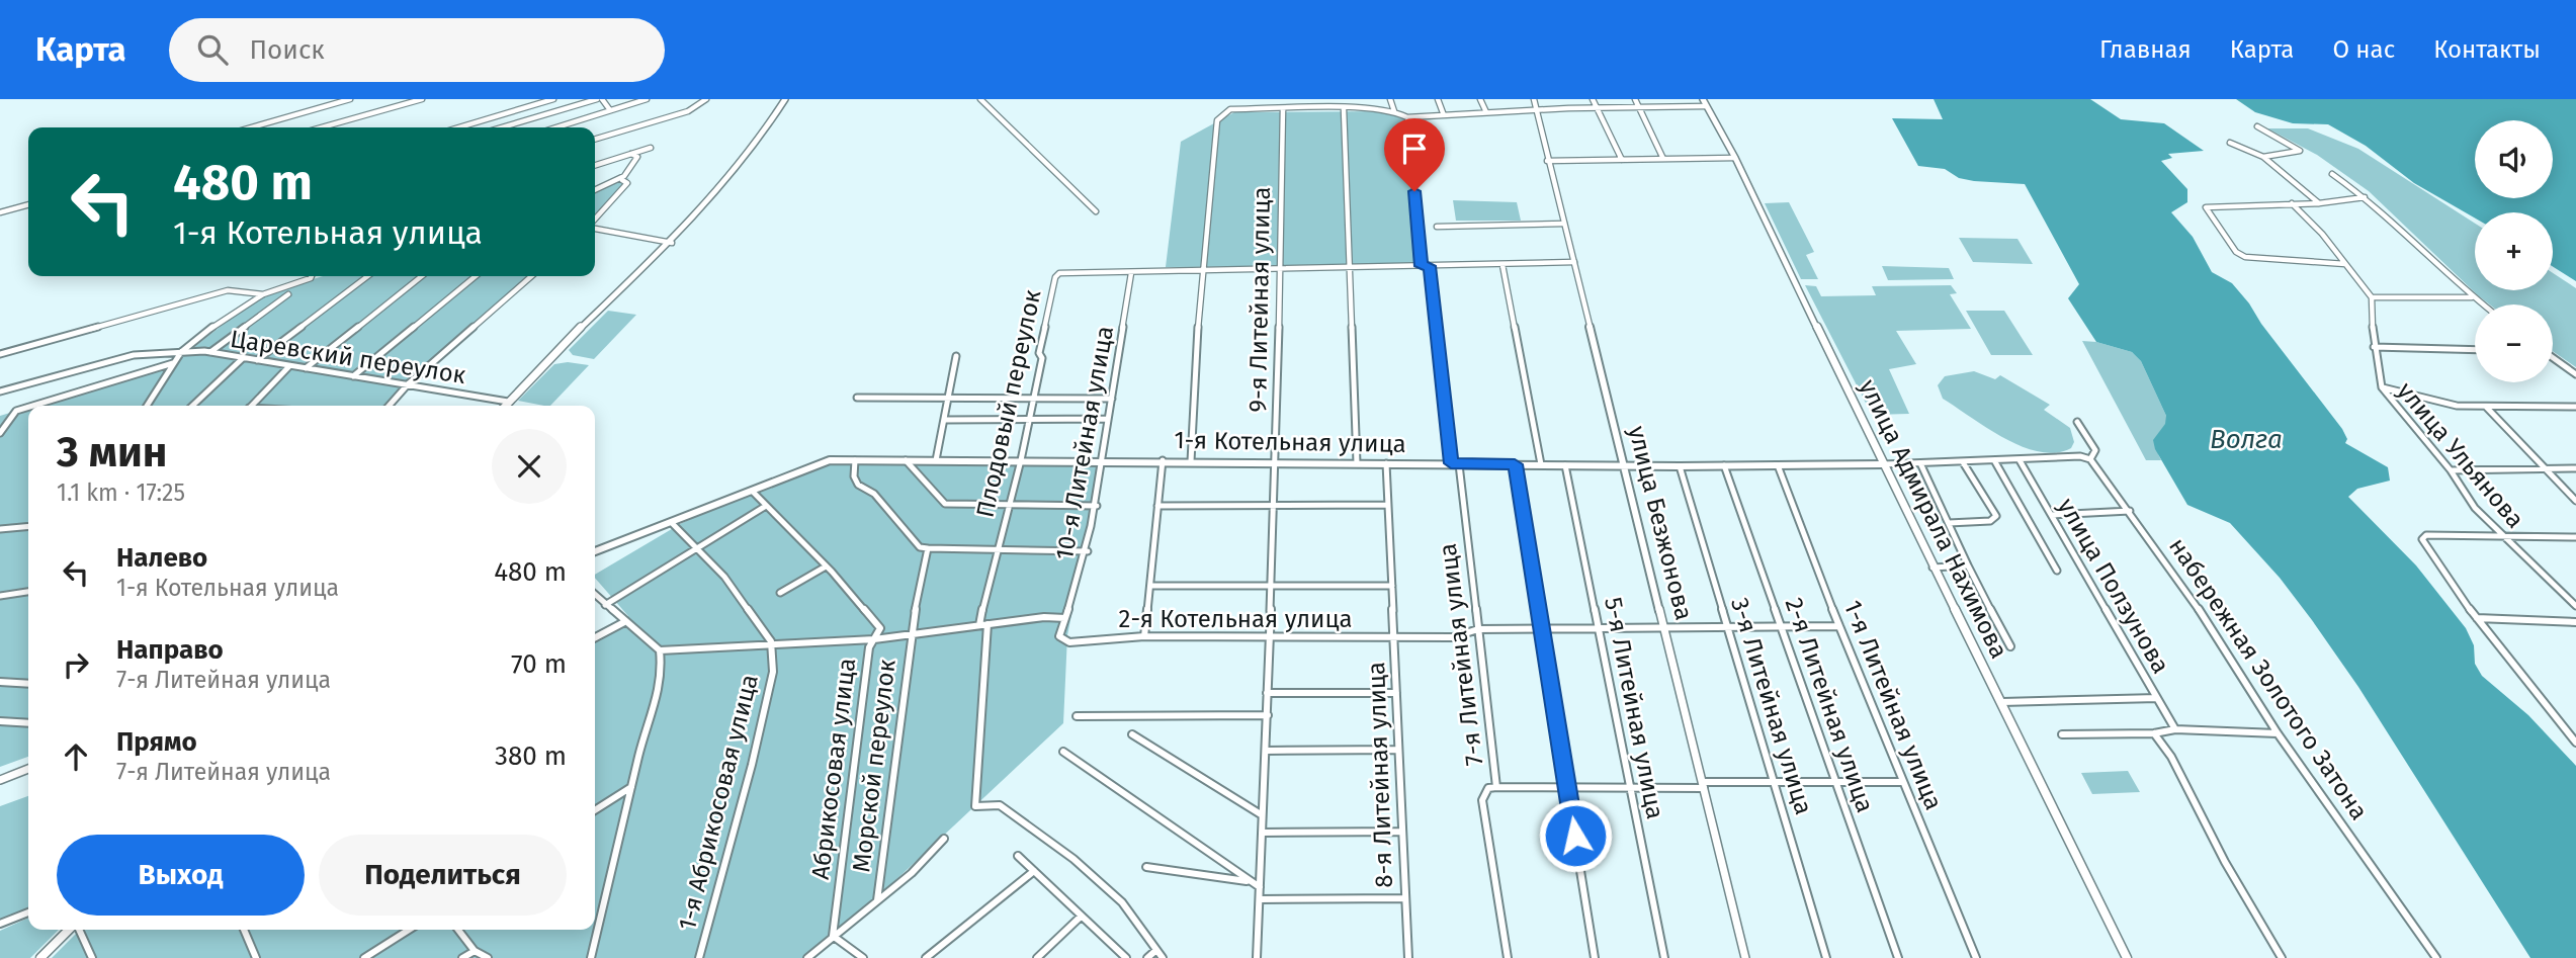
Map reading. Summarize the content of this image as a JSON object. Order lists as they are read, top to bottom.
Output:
{
  "streets": {
    "main road": ["улица Адмирала Нахимова"],
    "street": [
      "9-я Литейная улица",
      "Царевский переулок",
      "Плодовый переулок",
      "1-я Котельная улица",
      "10-я Литейная улица",
      "улица Ульянова",
      "улица Безжонова",
      "улица Ползунова",
      "2-я Котельная улица",
      "7-я Литейная улица",
      "набережная Золотого Затона",
      "2-я Литейная улица",
      "1-я Литейная улица",
      "3-я Литейная улица",
      "5-я Литейная улица",
      "Морской переулок",
      "Абрикосовая улица",
      "8-я Литейная улица",
      "1-я Абрикосовая улица"
    ]
  },
  "crossings": [
    ["9-я Литейная улица", "1-я Котельная улица"],
    ["9-я Литейная улица", "2-я Котельная улица"],
    ["Плодовый переулок", "1-я Котельная улица"],
    ["Плодовый переулок", "10-я Литейная улица"],
    ["1-я Котельная улица", "10-я Литейная улица"],
    ["1-я Котельная улица", "улица Адмирала Нахимова"],
    ["1-я Котельная улица", "улица Безжонова"],
    ["1-я Котельная улица", "улица Ползунова"],
    ["1-я Котельная улица", "7-я Литейная улица"],
    ["1-я Котельная улица", "набережная Золотого Затона"],
    ["1-я Котельная улица", "2-я Литейная улица"],
    ["1-я Котельная улица", "1-я Литейная улица"],
    ["1-я Котельная улица", "3-я Литейная улица"],
    ["1-я Котельная улица", "5-я Литейная улица"],
    ["1-я Котельная улица", "Абрикосовая улица"],
    ["1-я Котельная улица", "8-я Литейная улица"],
    ["10-я Литейная улица", "2-я Котельная улица"],
    ["улица Безжонова", "2-я Котельная улица"],
    ["2-я Котельная улица", "7-я Литейная улица"],
    ["2-я Котельная улица", "2-я Литейная улица"],
    ["2-я Котельная улица", "1-я Литейная улица"],
    ["2-я Котельная улица", "3-я Литейная улица"],
    ["2-я Котельная улица", "5-я Литейная улица"],
    ["2-я Котельная улица", "8-я Литейная улица"]
  ],
  "water": ["Волга"],
  "page": {
    "header": "Карта",
    "search": "Поиск",
    "nav": [
      "Главная",
      "Карта",
      "О нас",
      "Контакты"
    ],
    "map_buttons": ["+", "−"],
    "turn": ["480 m", "1-я Котельная улица"],
    "heading": ["3 мин", "1.1 km · 17:25"],
    "list": [
      {
        "name": "Налево",
        "note": "1-я Котельная улица",
        "value": "480 m"
      },
      {
        "name": "Направо",
        "note": "7-я Литейная улица",
        "value": "70 m"
      },
      {
        "name": "Прямо",
        "note": "7-я Литейная улица",
        "value": "380 m"
      }
    ],
    "buttons": ["Выход", "Поделиться"]
  }
}
